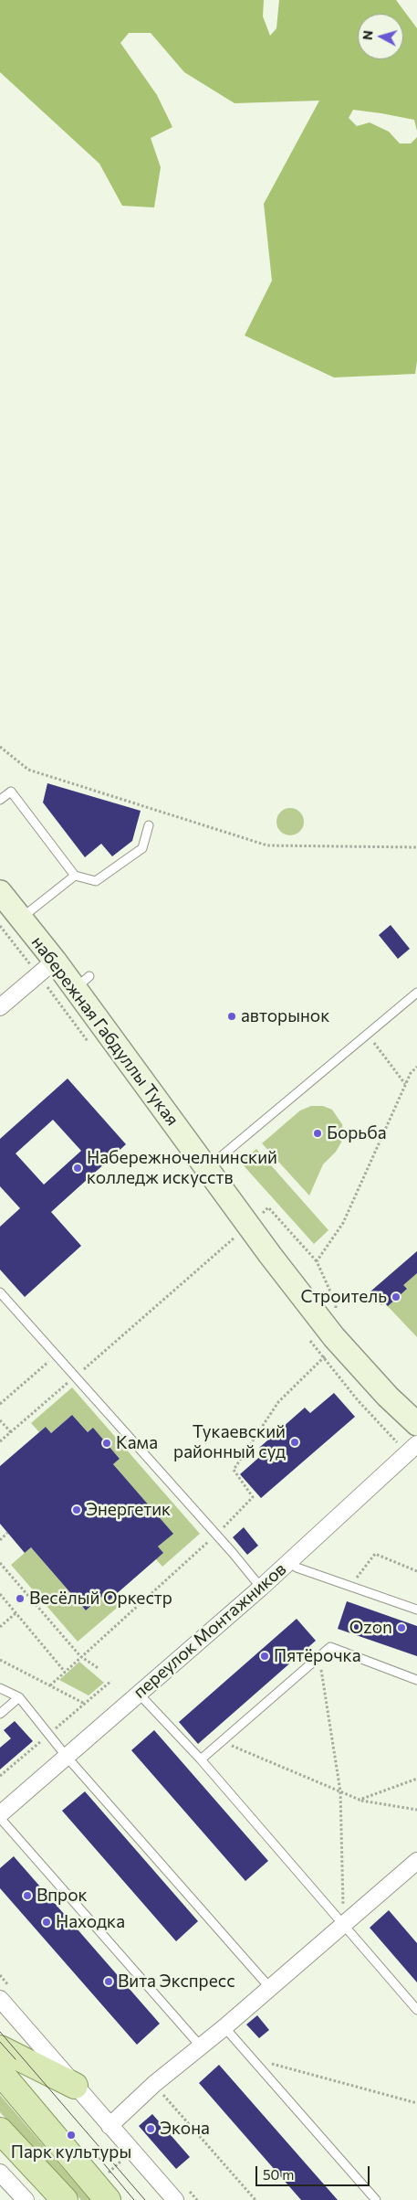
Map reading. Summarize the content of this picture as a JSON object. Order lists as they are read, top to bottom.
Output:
{
  "streets": {
    "main road": ["набережная Габдуллы Тукая"],
    "street": ["переулок Монтажников"]
  },
  "places": [
    "авторынок",
    "Борьба",
    "Набережночелнинский колледж искусств",
    "Строитель",
    "Тукаевский районный суд",
    "Кама",
    "Энергетик",
    "Весёлый Оркестр",
    "Ozon",
    "Пятёрочка",
    "Впрок",
    "Находка",
    "Вита Экспресс",
    "Экона",
    "Парк культуры"
  ],
  "scale_bar": "50 m",
  "north": "left"
}
